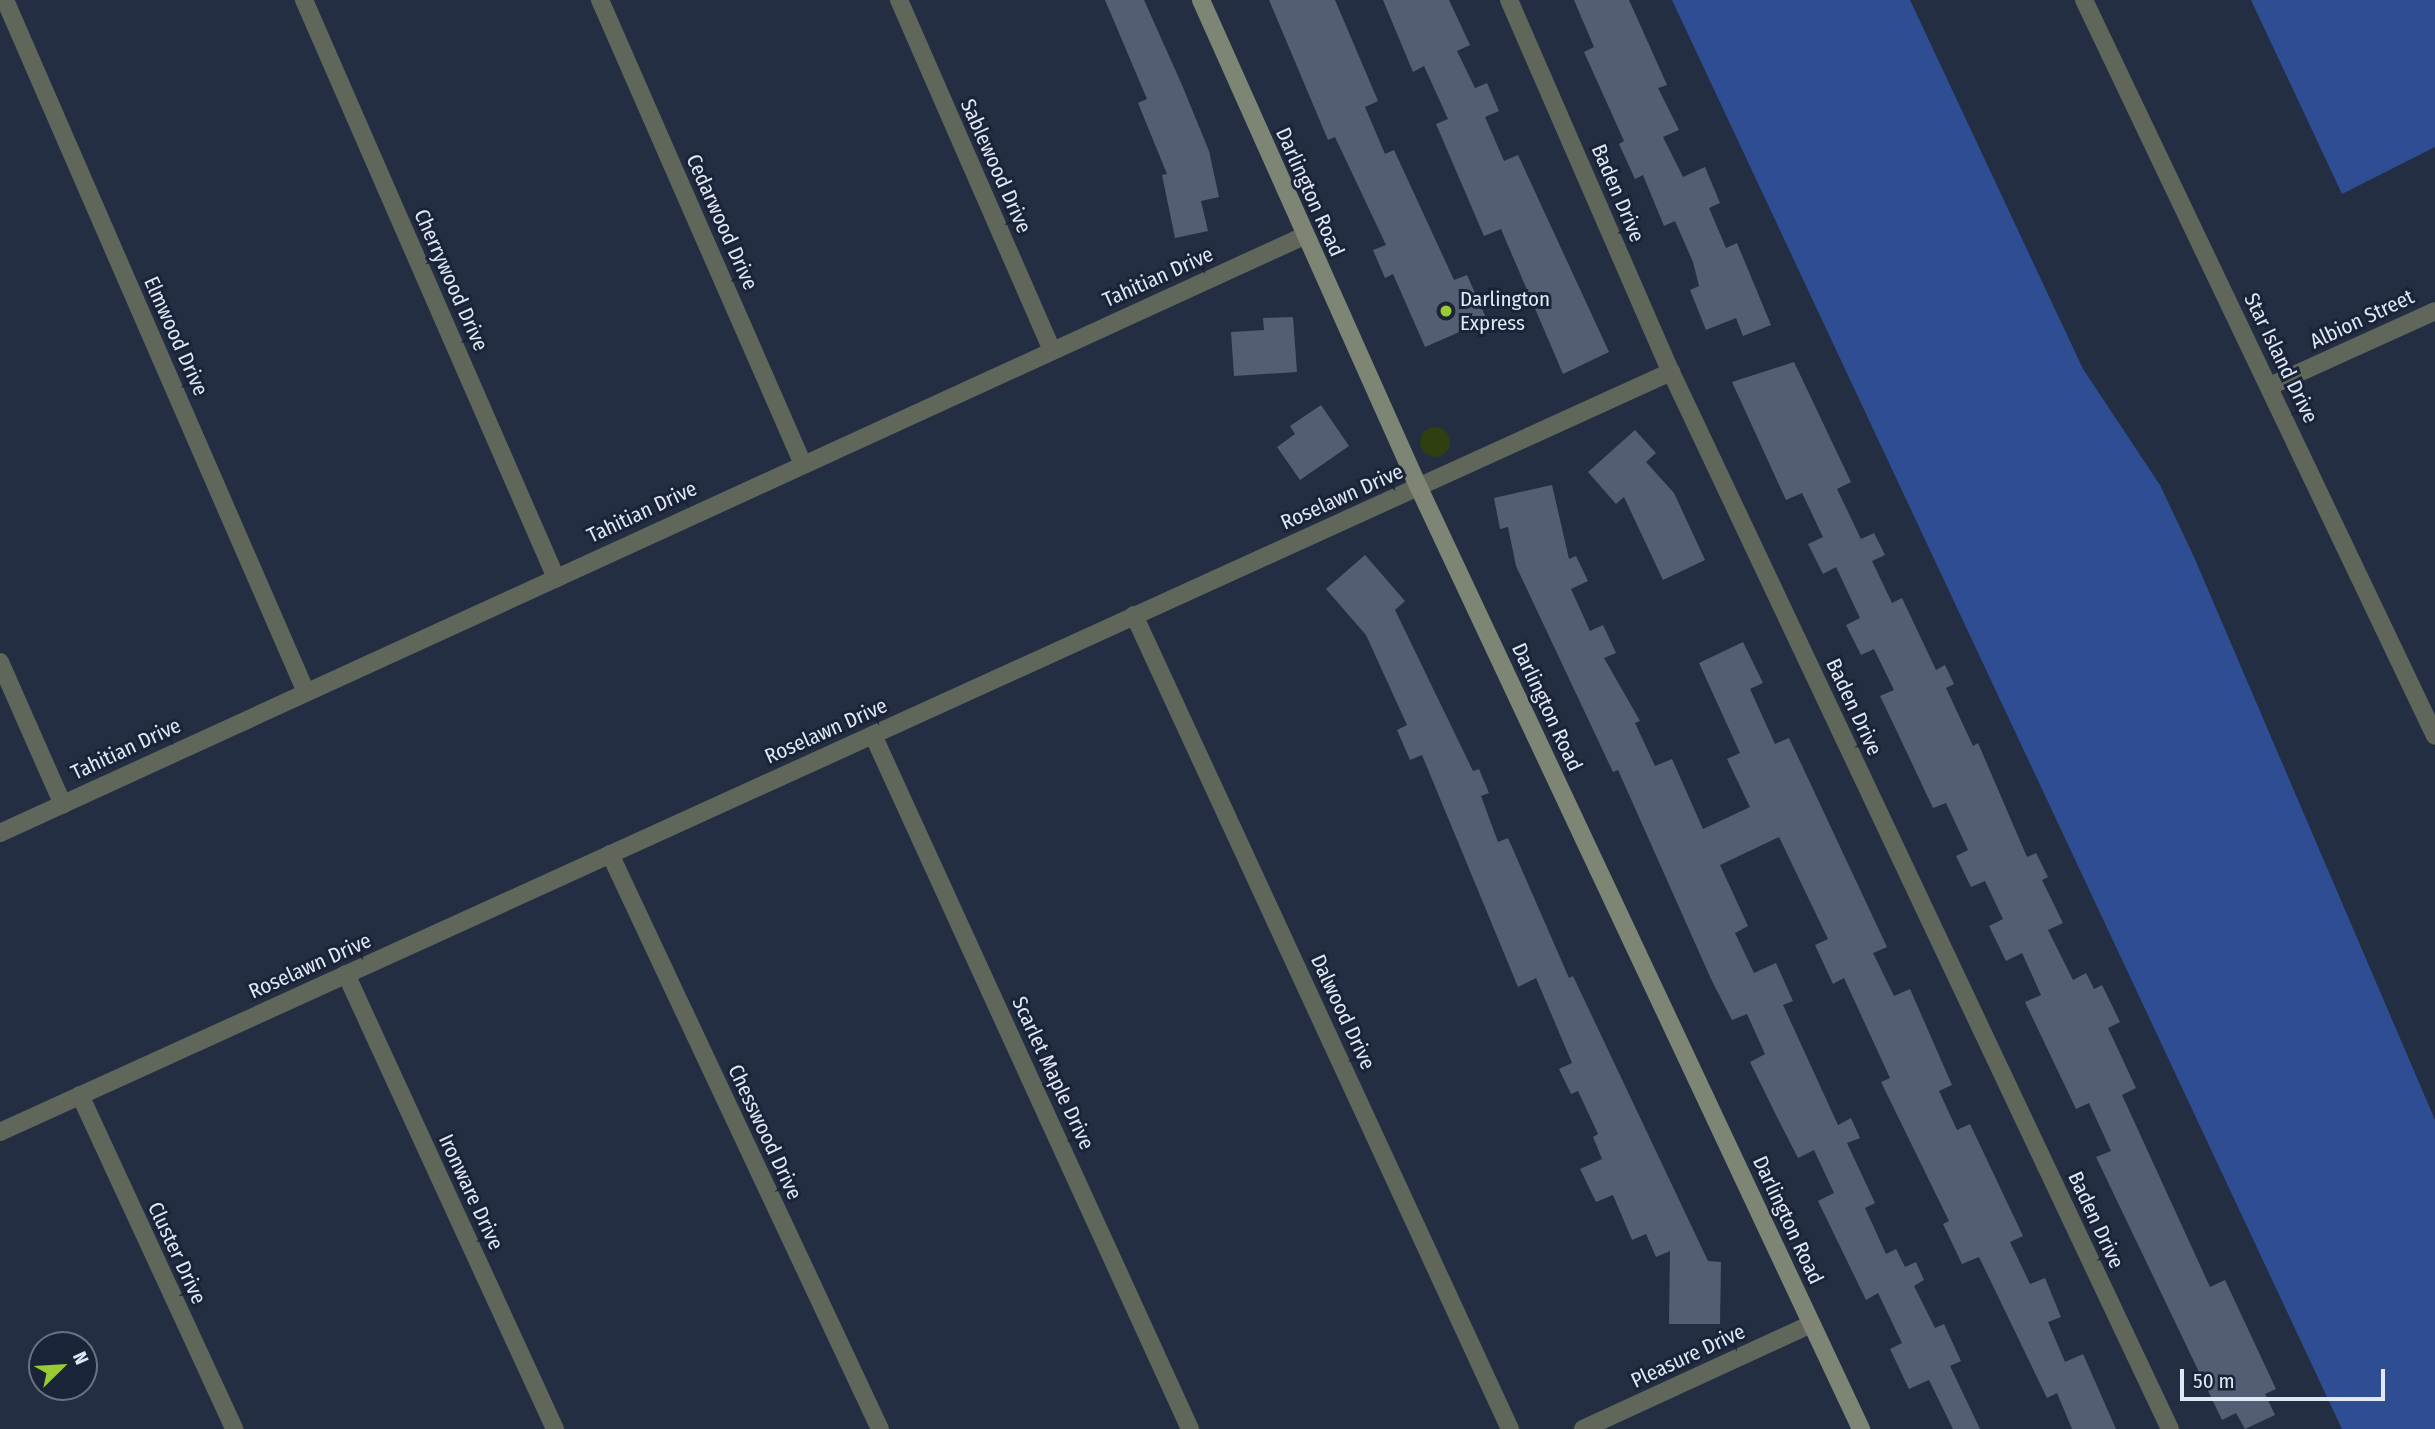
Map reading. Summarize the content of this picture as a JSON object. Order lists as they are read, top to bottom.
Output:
{
  "streets": {
    "street": [
      "Sablewood Drive",
      "Darlington Road",
      "Baden Drive",
      "Cedarwood Drive",
      "Tahitian Drive",
      "Cherrywood Drive",
      "Albion Street",
      "Elmwood Drive",
      "Star Island Drive",
      "Roselawn Drive",
      "Dalwood Drive",
      "Scarlet Maple Drive",
      "Chesswood Drive",
      "Ironware Drive",
      "Cluster Drive",
      "Pleasure Drive"
    ]
  },
  "crossings": [
    ["Sablewood Drive", "Tahitian Drive"],
    ["Darlington Road", "Tahitian Drive"],
    ["Darlington Road", "Roselawn Drive"],
    ["Darlington Road", "Pleasure Drive"],
    ["Baden Drive", "Roselawn Drive"],
    ["Cedarwood Drive", "Tahitian Drive"],
    ["Tahitian Drive", "Cherrywood Drive"],
    ["Tahitian Drive", "Elmwood Drive"],
    ["Albion Street", "Star Island Drive"],
    ["Roselawn Drive", "Dalwood Drive"],
    ["Roselawn Drive", "Scarlet Maple Drive"],
    ["Roselawn Drive", "Chesswood Drive"],
    ["Roselawn Drive", "Ironware Drive"],
    ["Roselawn Drive", "Cluster Drive"]
  ],
  "places": ["Darlington Express"],
  "scale_bar": "50 m",
  "north": "top right"
}
